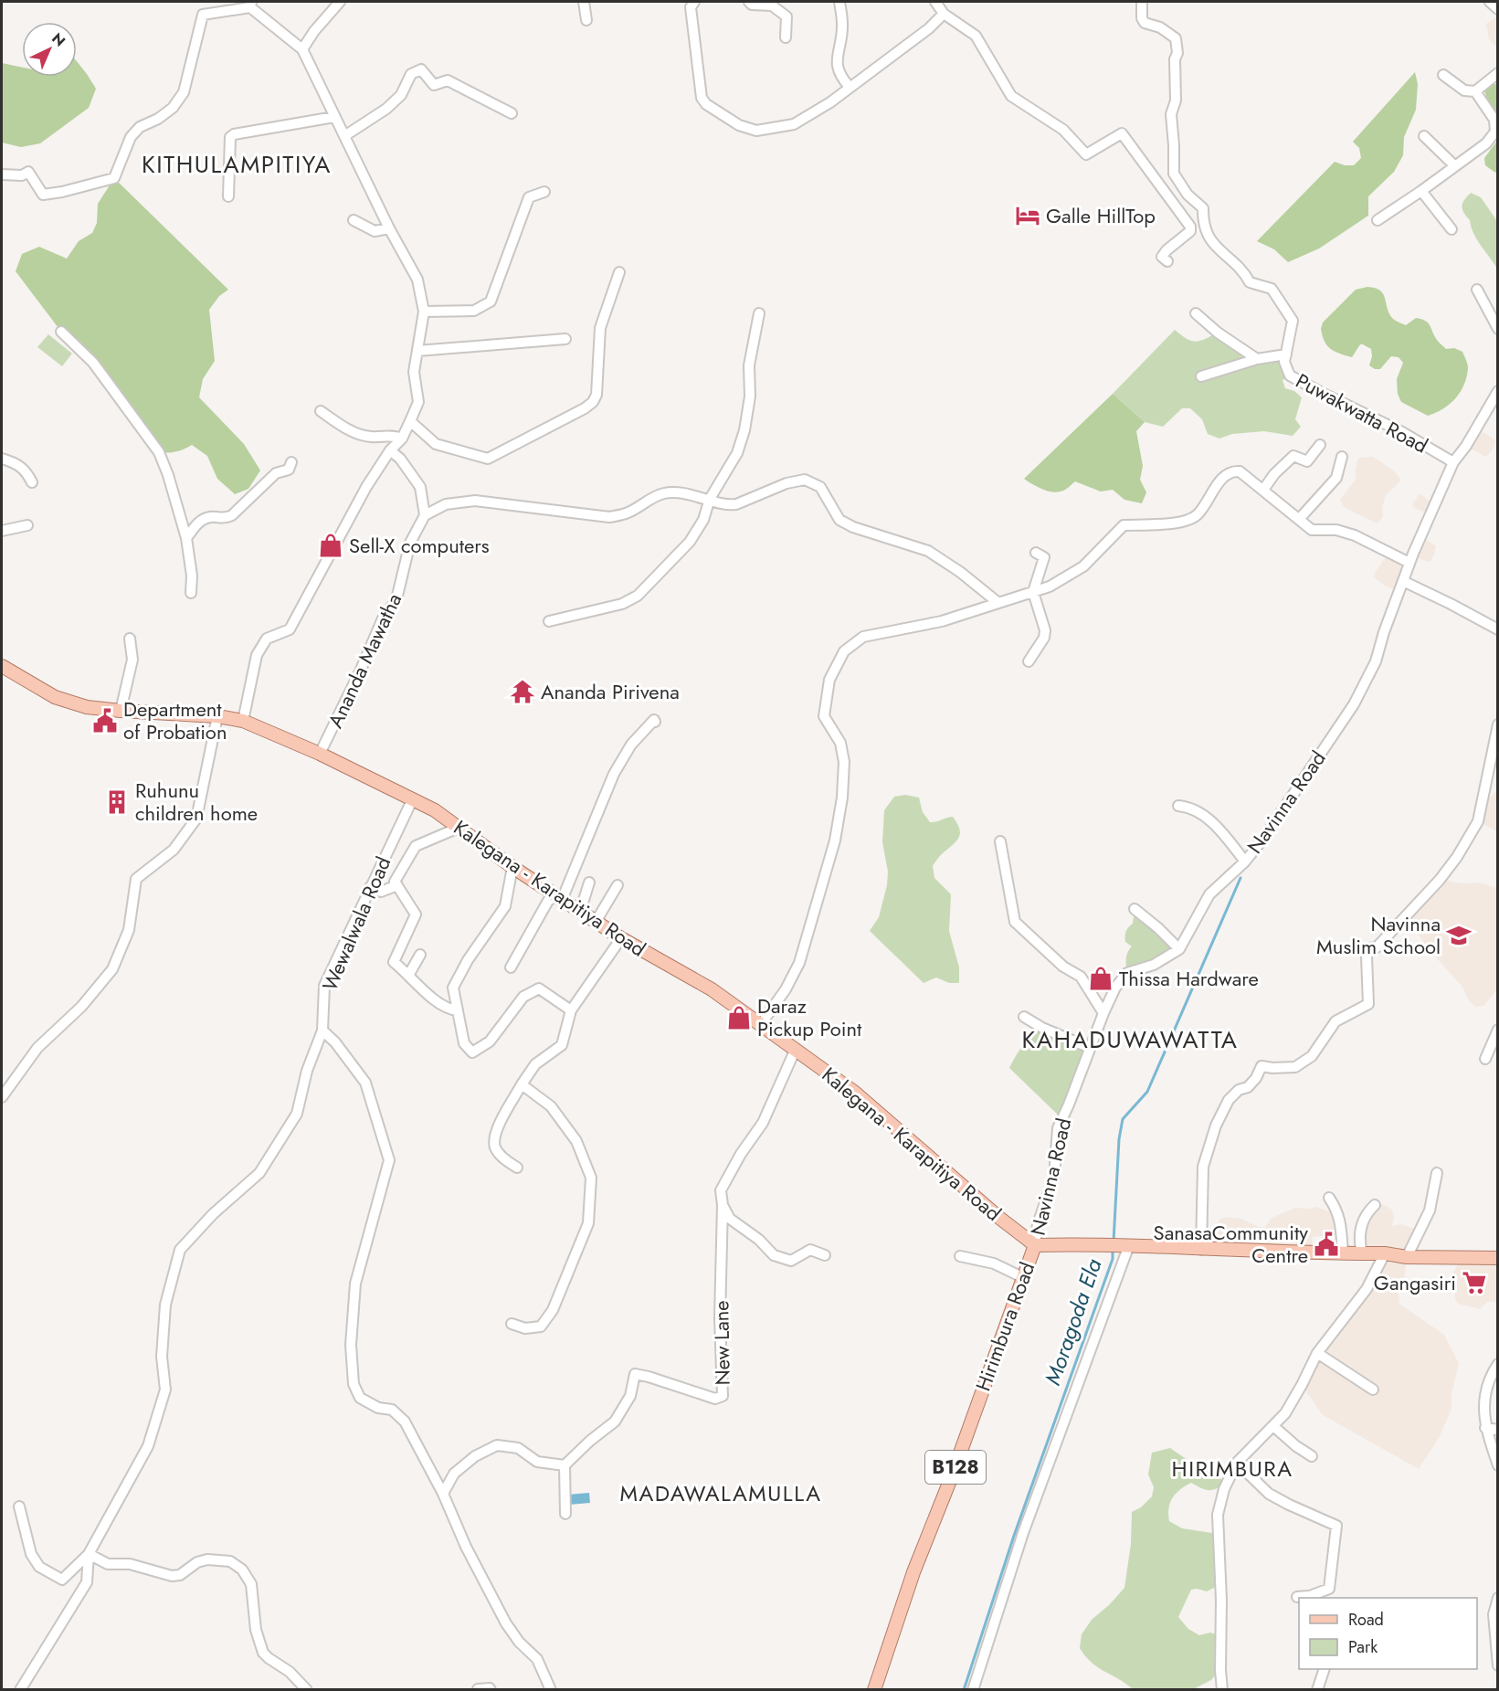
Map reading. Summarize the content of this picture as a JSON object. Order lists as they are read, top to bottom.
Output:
{
  "streets": {
    "main road": ["Kalegana - Karapitiya Road", "Hirimbura Road", "B128"],
    "street": [
      "Puwakwatta Road",
      "Ananda Mawatha",
      "Navinna Road",
      "Wewalwala Road",
      "New Lane"
    ]
  },
  "crossings": [
    ["Puwakwatta Road", "Navinna Road"],
    ["Ananda Mawatha", "Kalegana - Karapitiya Road"],
    ["Navinna Road", "Kalegana - Karapitiya Road"],
    ["Navinna Road", "Hirimbura Road"],
    ["Kalegana - Karapitiya Road", "Wewalwala Road"],
    ["Kalegana - Karapitiya Road", "Hirimbura Road"],
    ["Kalegana - Karapitiya Road", "New Lane"]
  ],
  "districts": [
    "KITHULAMPITIYA",
    "KAHADUWAWATTA",
    "HIRIMBURA",
    "MADAWALAMULLA"
  ],
  "water": ["Moragoda Ela"],
  "places": {
    "hotel": ["Galle HillTop"],
    "shop": ["Sell-X computers", "Thissa Hardware", "Daraz Pickup Point"],
    "temple": ["Ananda Pirivena"],
    "public building": ["Department of Probation", "SanasaCommunity Centre"],
    "building": ["Ruhunu children home"],
    "school or university": ["Navinna Muslim School"],
    "supermarket": ["Gangasiri"]
  },
  "legend": ["Road", "Park"],
  "north": "top right"
}
